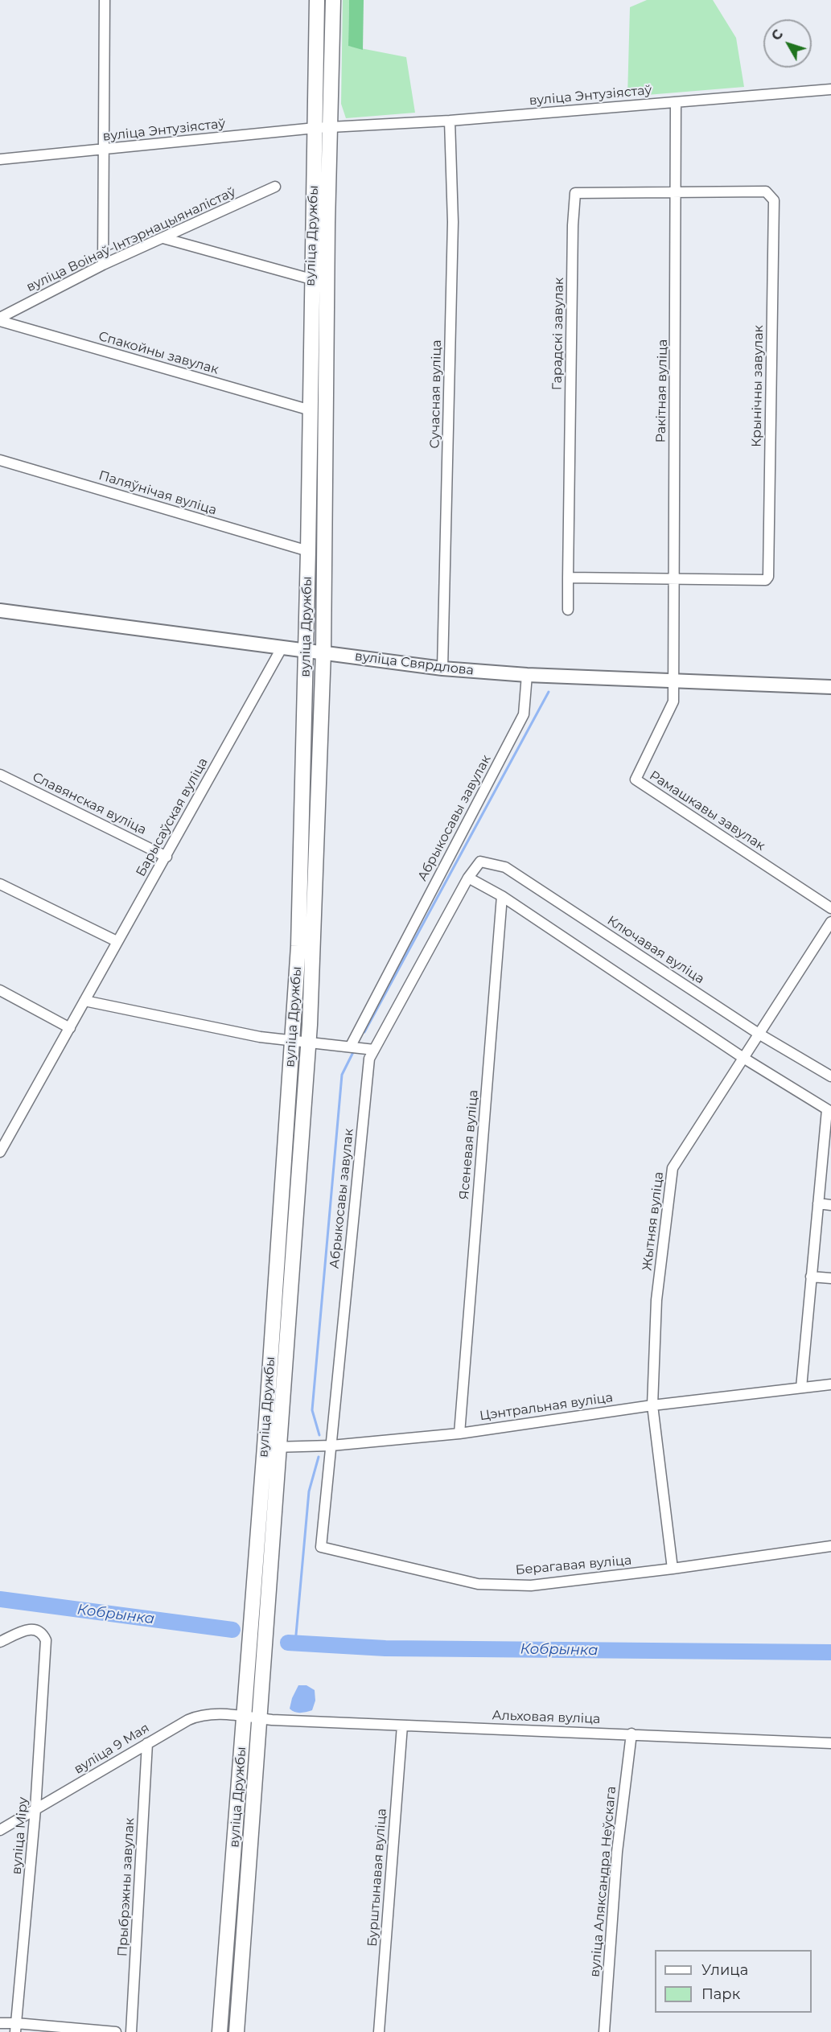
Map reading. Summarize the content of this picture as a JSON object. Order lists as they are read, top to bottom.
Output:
{
  "streets": {
    "main road": ["вуліца Дружбы"],
    "street": [
      "вуліца Энтузіястаў",
      "вуліца Воінаў-Інтэрнацыяналістаў",
      "Гарадскі завулак",
      "Спакойны завулак",
      "Крынічны завулак",
      "Ракітная вуліца",
      "Сучасная вуліца",
      "Паляўнічая вуліца",
      "вуліца Свярдлова",
      "Славянская вуліца",
      "Рамашкавы завулак",
      "Барысаўская вуліца",
      "Абрыкосавы завулак",
      "Ключавая вуліца",
      "Ясеневая вуліца",
      "Жытняя вуліца",
      "Цэнтральная вуліца",
      "Берагавая вуліца",
      "Альховая вуліца",
      "вуліца 9 Мая",
      "вуліца Міру",
      "Бурштынавая вуліца",
      "вуліца Аляксандра Неўскага",
      "Прыбрэжны завулак"
    ]
  },
  "crossings": [
    ["вуліца Энтузіястаў", "вуліца Дружбы"],
    ["вуліца Энтузіястаў", "Ракітная вуліца"],
    ["вуліца Энтузіястаў", "Сучасная вуліца"],
    ["вуліца Дружбы", "Спакойны завулак"],
    ["вуліца Дружбы", "Паляўнічая вуліца"],
    ["вуліца Дружбы", "вуліца Свярдлова"],
    ["вуліца Дружбы", "Цэнтральная вуліца"],
    ["вуліца Дружбы", "Альховая вуліца"],
    ["вуліца Дружбы", "вуліца 9 Мая"],
    ["вуліца Воінаў-Інтэрнацыяналістаў", "Спакойны завулак"],
    ["Гарадскі завулак", "Крынічны завулак"],
    ["Гарадскі завулак", "Ракітная вуліца"],
    ["Крынічны завулак", "Ракітная вуліца"],
    ["Ракітная вуліца", "вуліца Свярдлова"],
    ["Ракітная вуліца", "Рамашкавы завулак"],
    ["Сучасная вуліца", "вуліца Свярдлова"],
    ["вуліца Свярдлова", "Рамашкавы завулак"],
    ["вуліца Свярдлова", "Барысаўская вуліца"],
    ["вуліца Свярдлова", "Абрыкосавы завулак"],
    ["Славянская вуліца", "Барысаўская вуліца"],
    ["Абрыкосавы завулак", "Ключавая вуліца"],
    ["Абрыкосавы завулак", "Цэнтральная вуліца"],
    ["Абрыкосавы завулак", "Берагавая вуліца"],
    ["Ключавая вуліца", "Жытняя вуліца"],
    ["Ясеневая вуліца", "Цэнтральная вуліца"],
    ["Жытняя вуліца", "Цэнтральная вуліца"],
    ["Жытняя вуліца", "Берагавая вуліца"],
    ["Альховая вуліца", "вуліца 9 Мая"],
    ["Альховая вуліца", "Бурштынавая вуліца"],
    ["Альховая вуліца", "вуліца Аляксандра Неўскага"],
    ["вуліца 9 Мая", "вуліца Міру"],
    ["вуліца 9 Мая", "Прыбрэжны завулак"]
  ],
  "water": ["Кобрынка"],
  "legend": ["Улица", "Парк"],
  "north": "top left"
}
